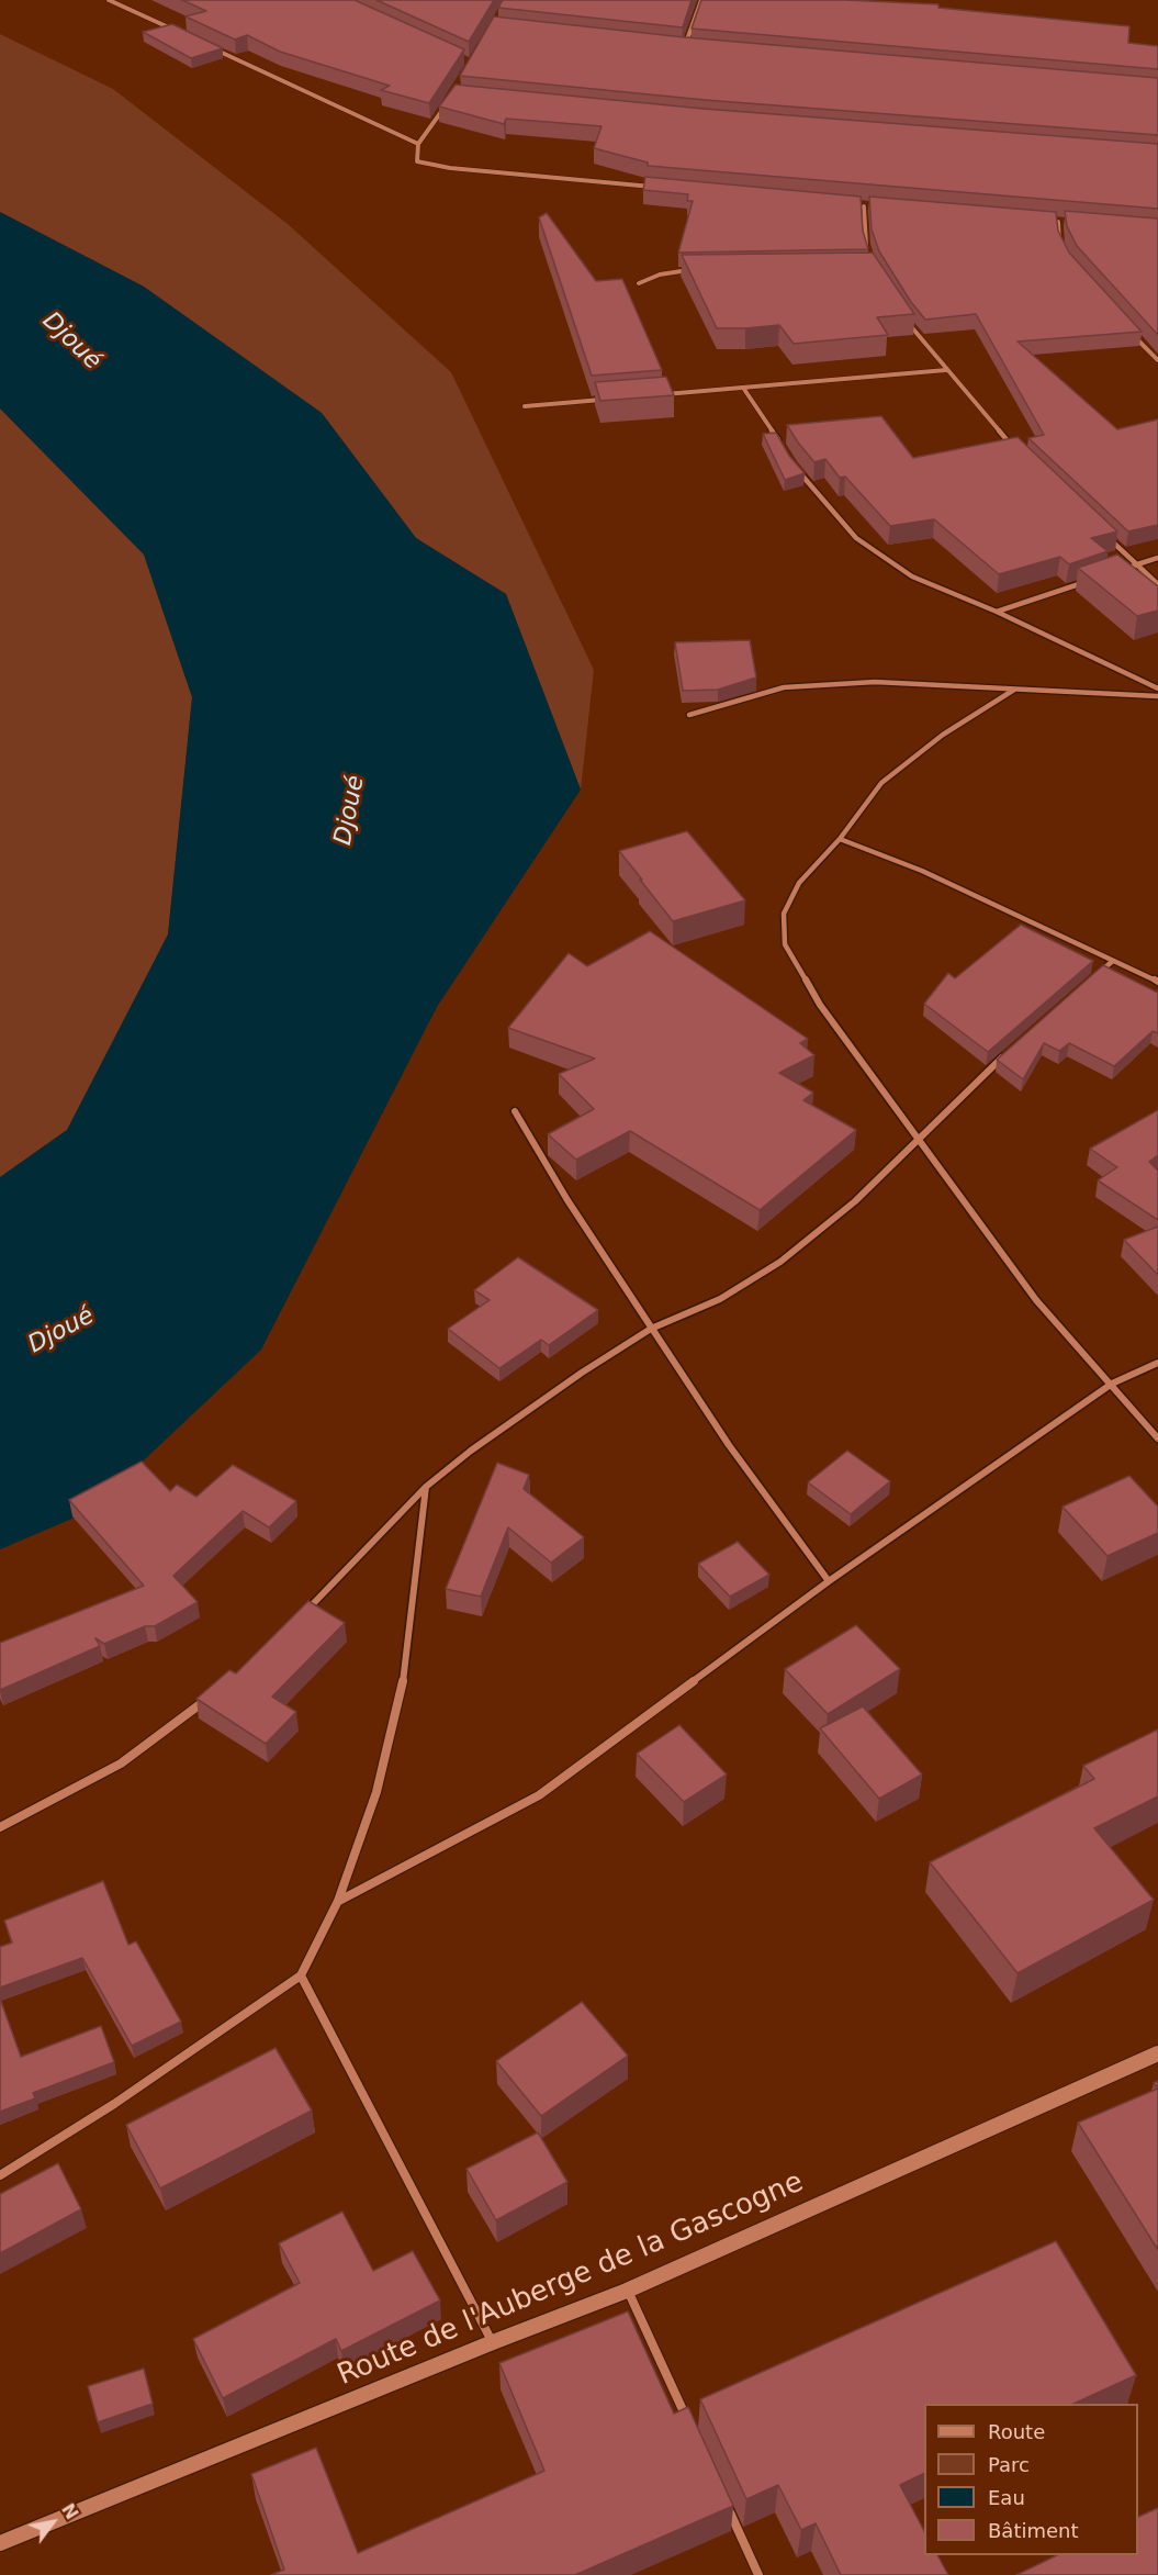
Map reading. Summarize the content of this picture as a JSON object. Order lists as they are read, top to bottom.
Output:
{
  "streets": {
    "street": ["Route de l'Auberge de la Gascogne"]
  },
  "water": ["Djoué"],
  "legend": [
    "Route",
    "Parc",
    "Eau",
    "Bâtiment"
  ],
  "north": "top right"
}
